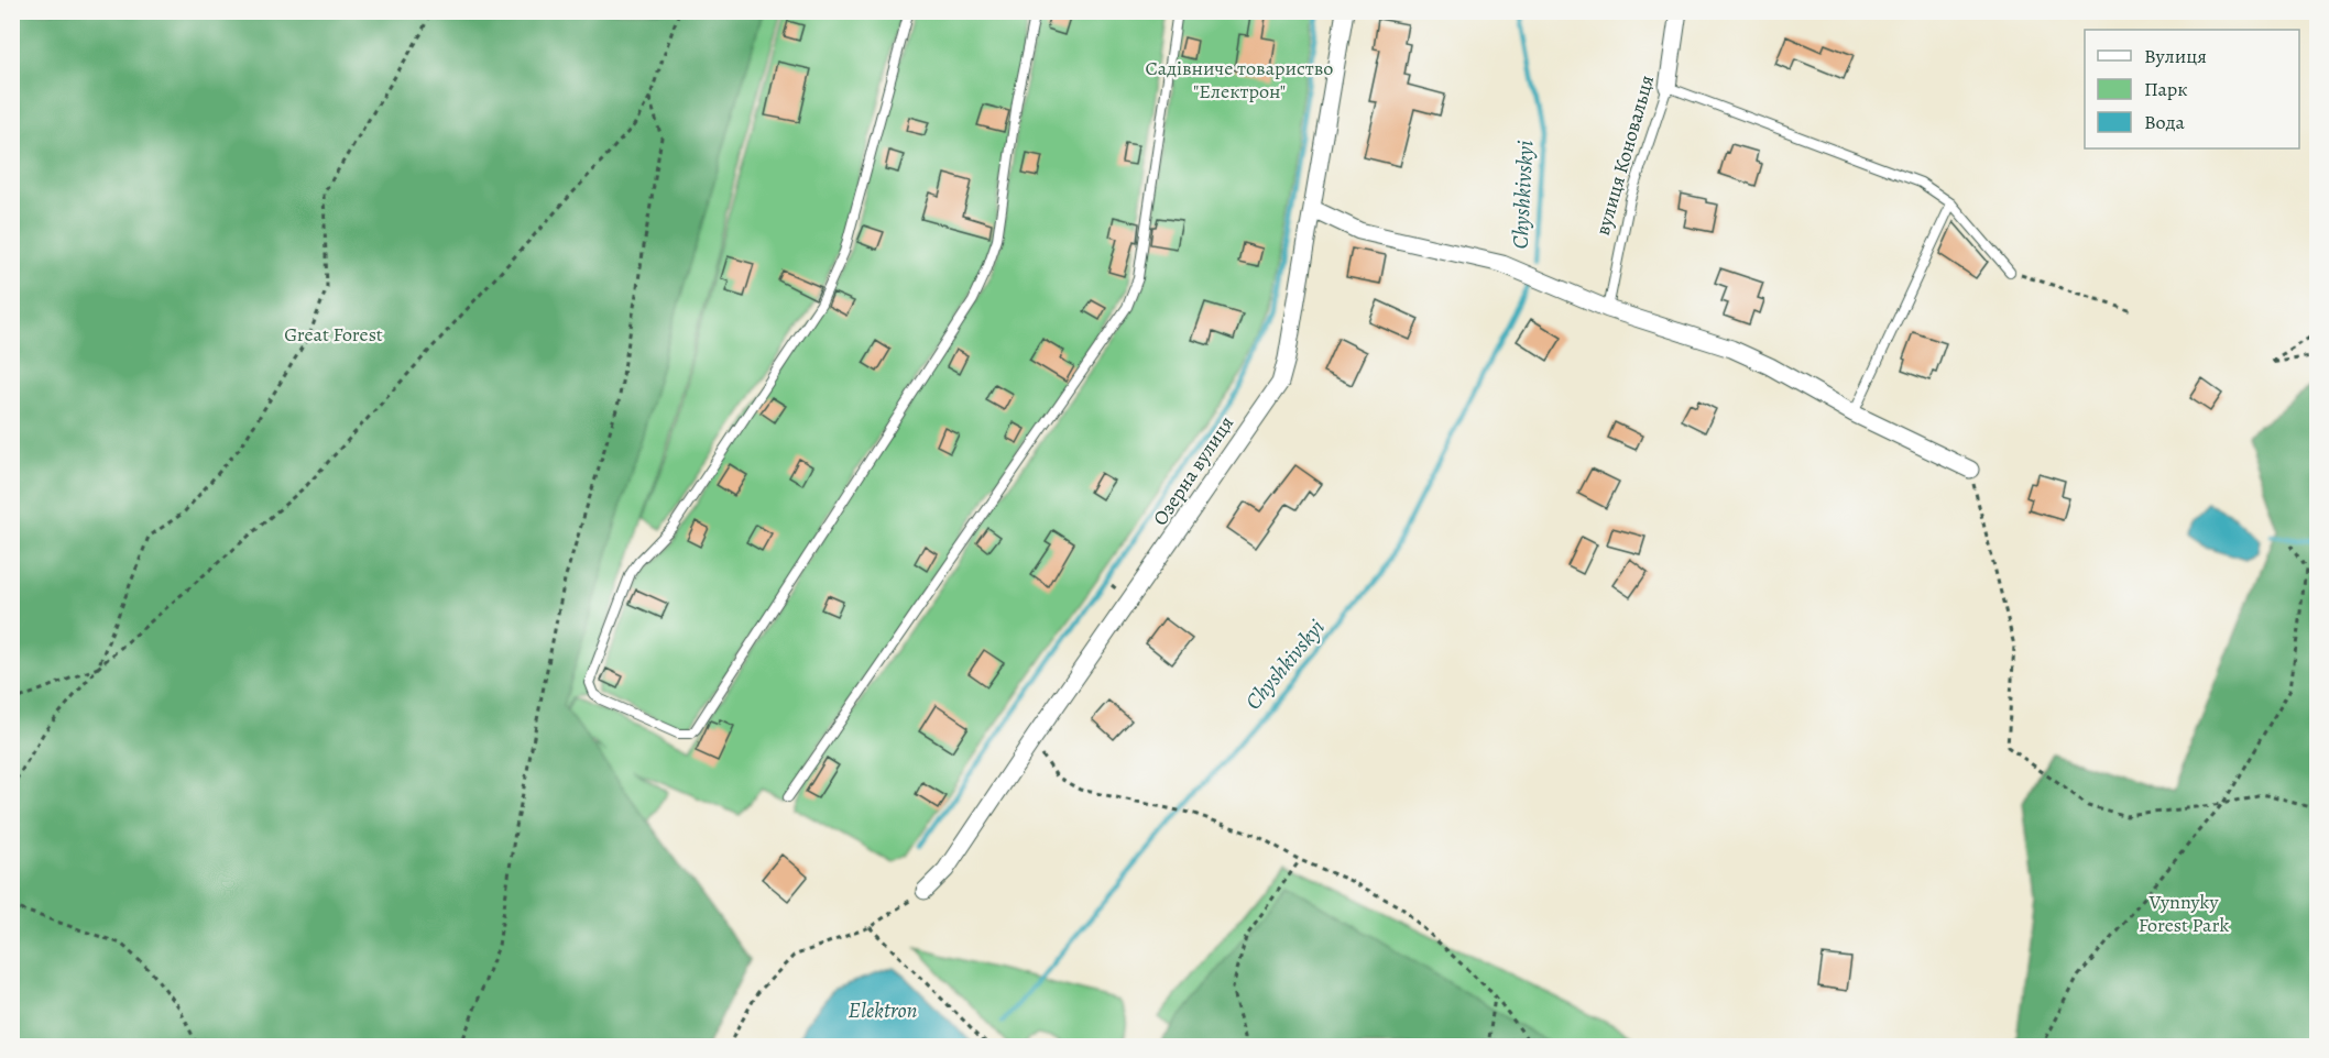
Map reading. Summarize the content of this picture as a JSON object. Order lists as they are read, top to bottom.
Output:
{
  "streets": {
    "street": ["вулиця Коновальця", "Озерна вулиця"]
  },
  "water": ["Chyshkivskyi", "Elektron"],
  "parks": ["Садівниче товариство \"Електрон\"", "Great Forest", "Vynnyky Forest Park"],
  "legend": ["Вулиця", "Парк", "Вода"]
}
